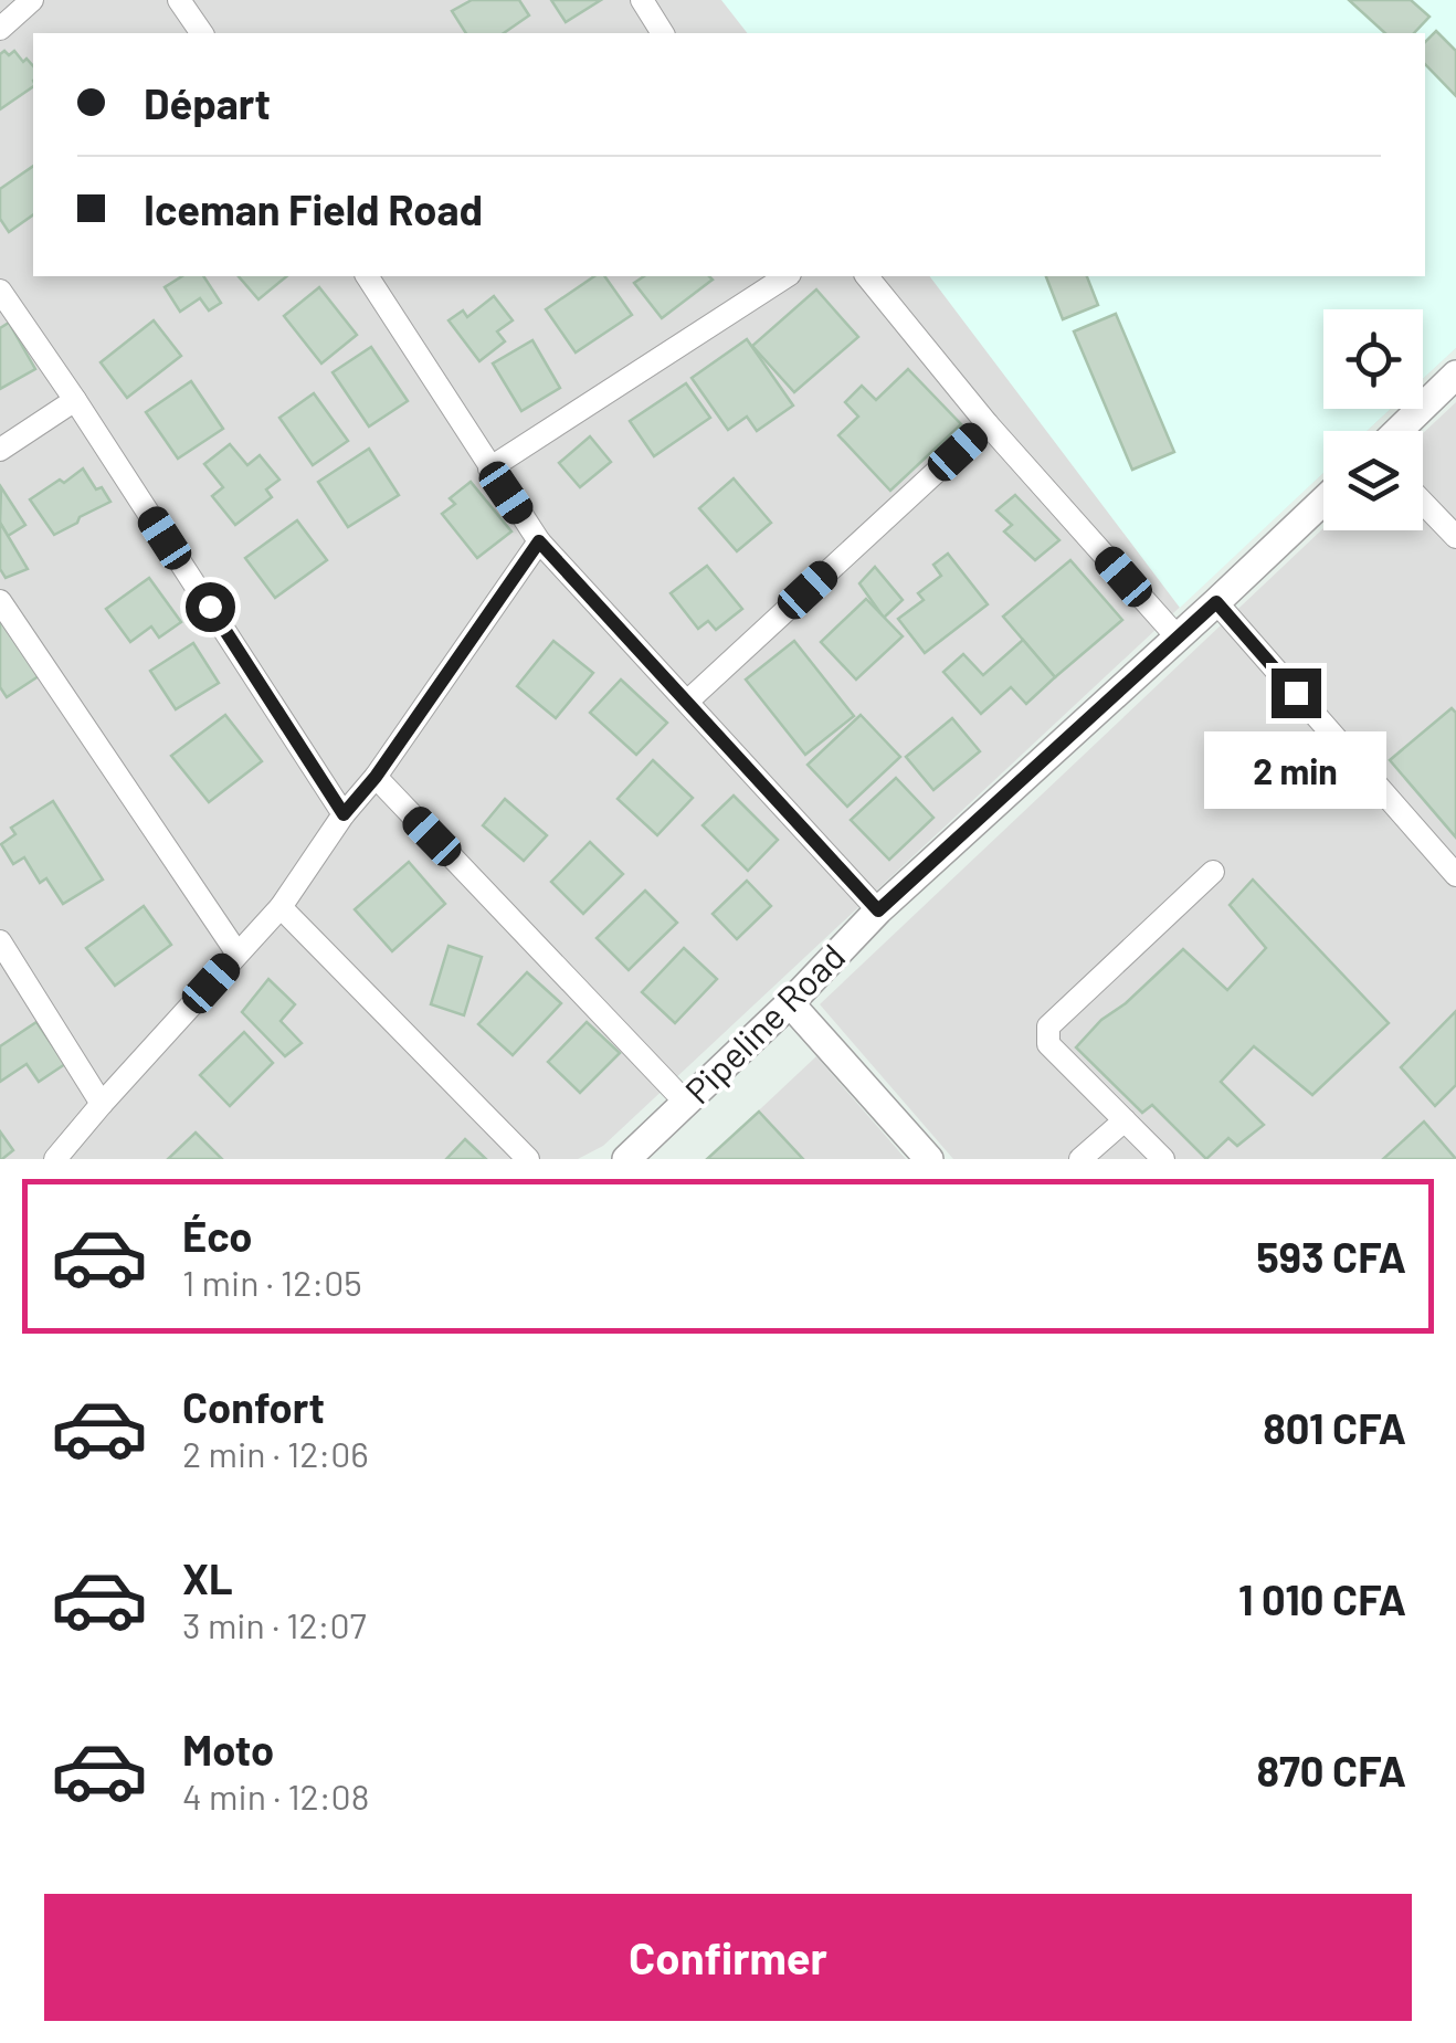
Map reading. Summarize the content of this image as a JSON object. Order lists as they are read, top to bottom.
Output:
{
  "streets": {
    "street": ["Pipeline Road"]
  },
  "page": {
    "banner": ["Départ", "Iceman Field Road"],
    "bubble": "2 min",
    "list": [
      {
        "name": "Éco",
        "note": "1 min · 12:05",
        "value": "593 CFA"
      },
      {
        "name": "Confort",
        "note": "2 min · 12:06",
        "value": "801 CFA"
      },
      {
        "name": "XL",
        "note": "3 min · 12:07",
        "value": "1 010 CFA"
      },
      {
        "name": "Moto",
        "note": "4 min · 12:08",
        "value": "870 CFA"
      }
    ],
    "buttons": "Confirmer"
  }
}
